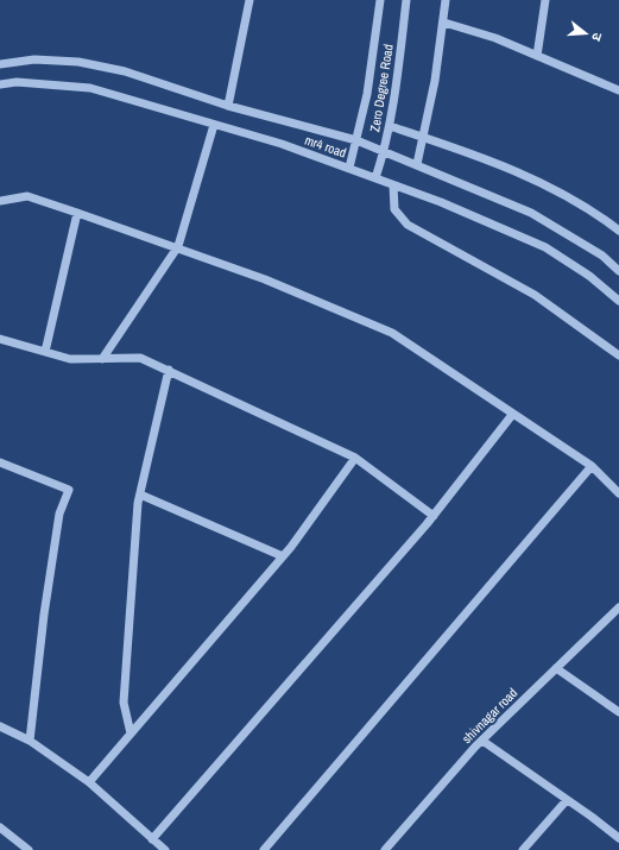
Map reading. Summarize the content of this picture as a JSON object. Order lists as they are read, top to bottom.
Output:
{
  "streets": {
    "street": ["Zero Degree Road", "mr4 road", "shivnagar road"]
  },
  "crossings": [
    ["Zero Degree Road", "mr4 road"]
  ],
  "north": "right"
}
